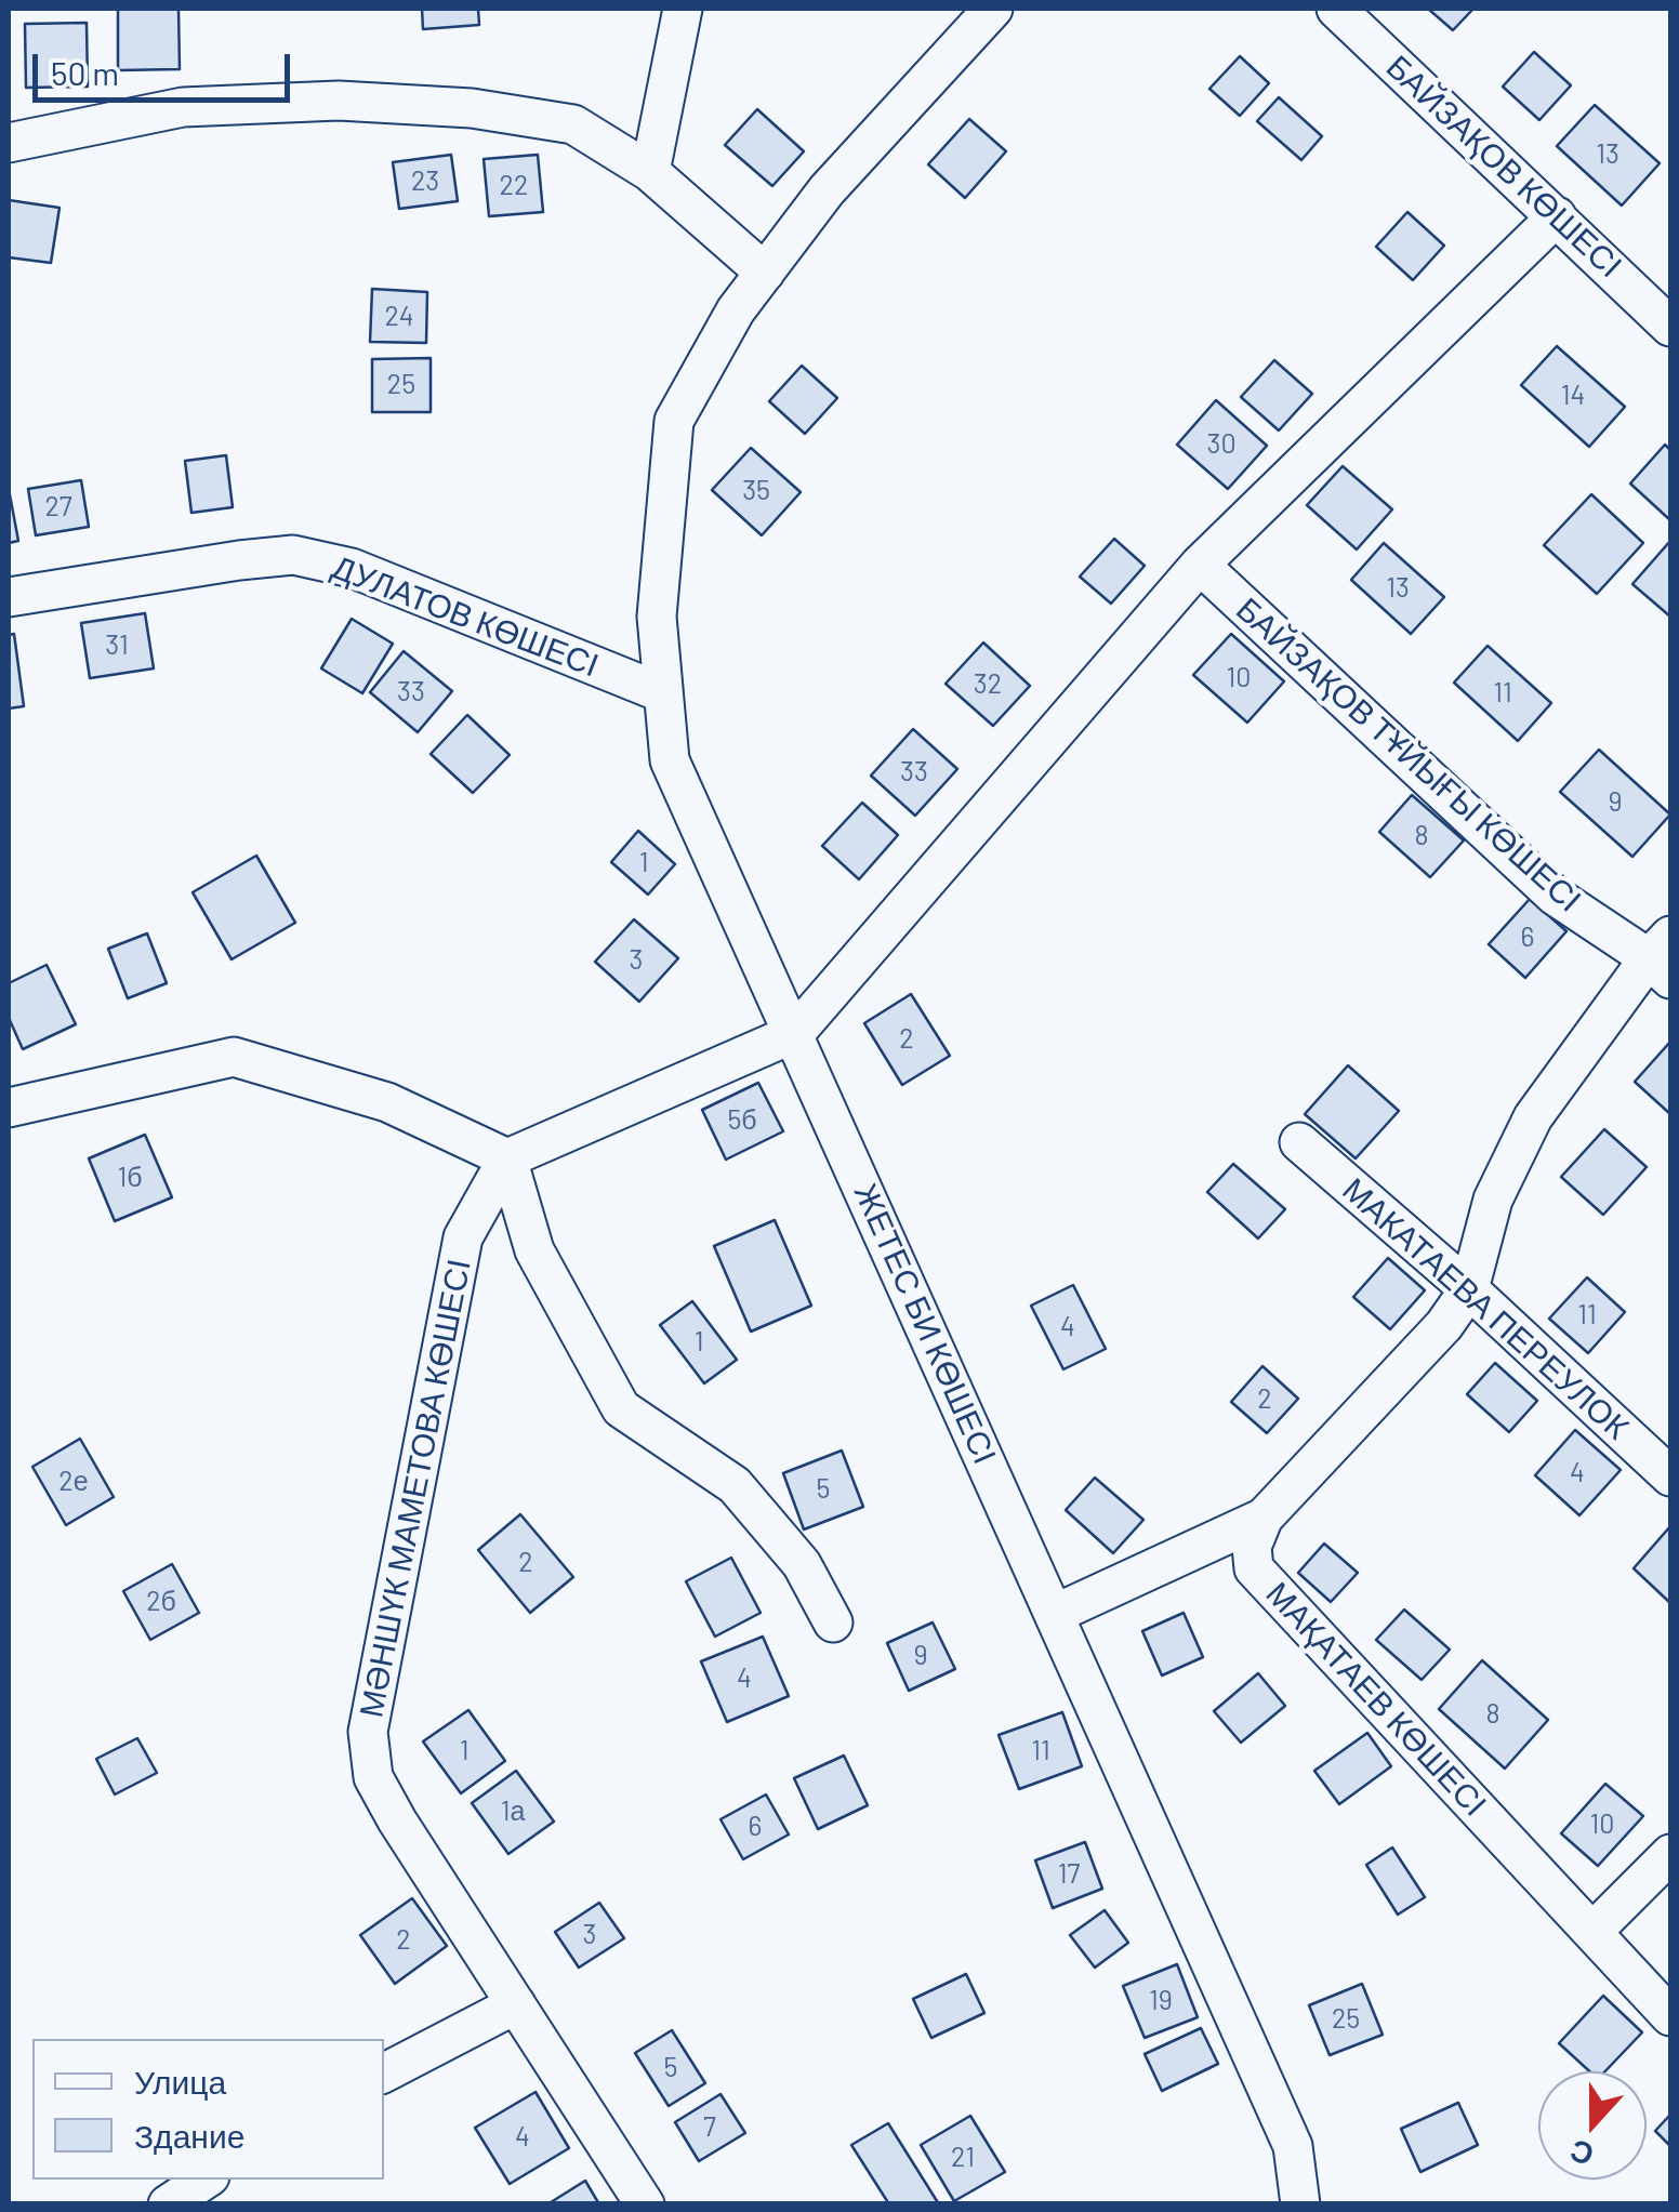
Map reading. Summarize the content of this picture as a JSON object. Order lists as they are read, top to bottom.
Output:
{
  "streets": {
    "street": [
      "БАЙЗАҚОВ КӨШЕСІ",
      "ДУЛАТОВ КӨШЕСІ",
      "БАЙЗАҚОВ ТҰЙЫҒЫ КӨШЕСІ",
      "МАКАТАЕВА ПЕРЕУЛОК",
      "ЖЕТЕС БИ КӨШЕСІ",
      "МӘНШҮК МАМЕТОВА КӨШЕСІ",
      "МАҚАТАЕВ КӨШЕСІ"
    ]
  },
  "crossings": [
    ["ДУЛАТОВ КӨШЕСІ", "ЖЕТЕС БИ КӨШЕСІ"]
  ],
  "house_numbers": [
    "13",
    "23",
    "22",
    "24",
    "25",
    "14",
    "30",
    "35",
    "27",
    "13",
    "31",
    "10",
    "32",
    "33",
    "11",
    "33",
    "9",
    "8",
    "1",
    "6",
    "3",
    "2",
    "5б",
    "1б",
    "11",
    "4",
    "1",
    "2",
    "4",
    "2е",
    "5",
    "2",
    "2б",
    "9",
    "4",
    "8",
    "1",
    "11",
    "1а",
    "10",
    "6",
    "17",
    "3",
    "2",
    "19",
    "25",
    "5",
    "7",
    "4",
    "21"
  ],
  "legend": ["Улица", "Здание"],
  "scale_bar": "50 m",
  "north": "bottom"
}
